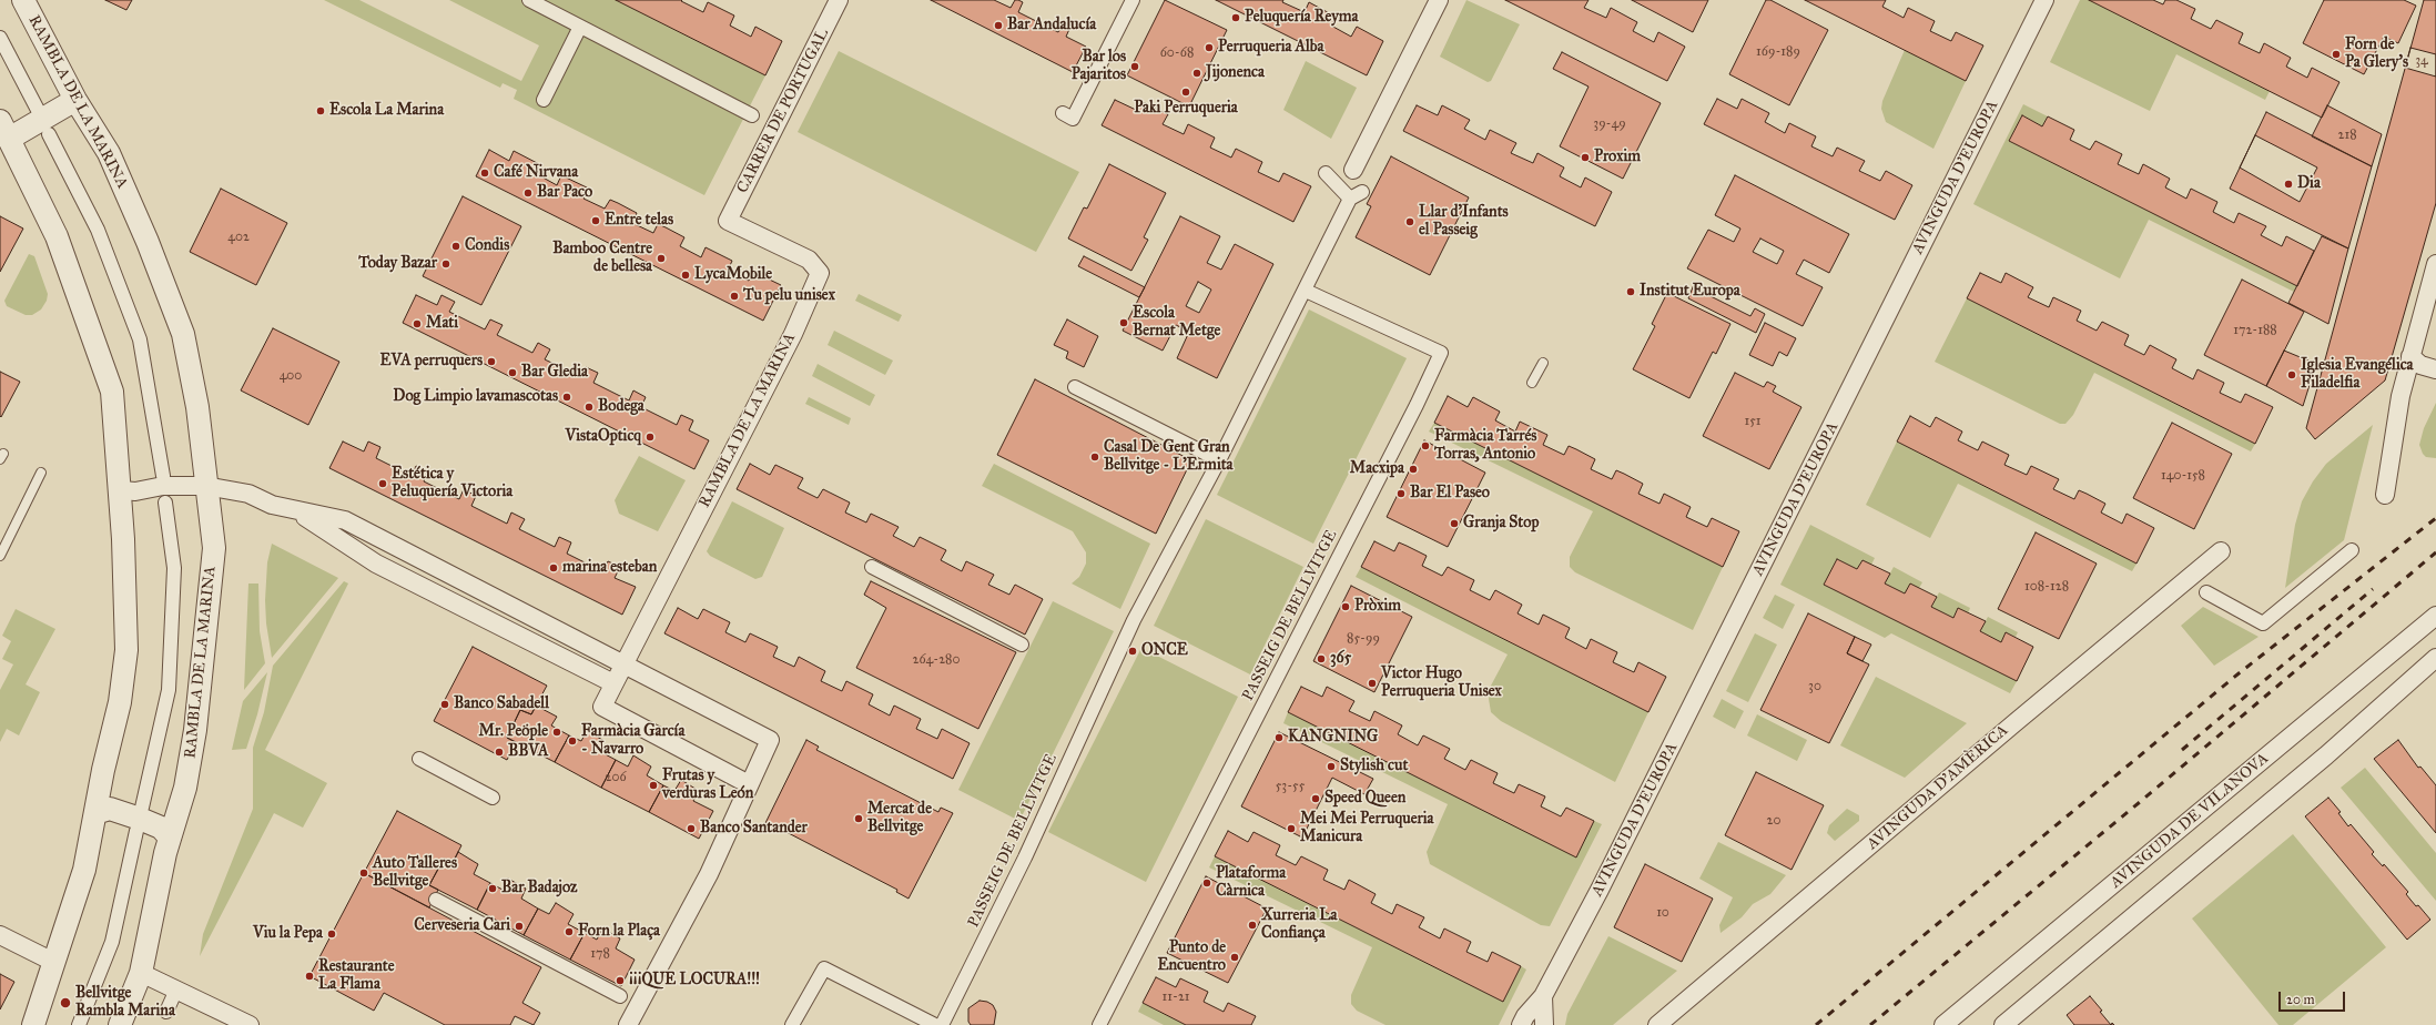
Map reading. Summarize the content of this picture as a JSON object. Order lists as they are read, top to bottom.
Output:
{
  "streets": {
    "street": [
      "RAMBLA DE LA MARINA",
      "CARRER DE PORTUGAL",
      "AVINGUDA D'EUROPA",
      "PASSEIG DE BELLVITGE",
      "AVINGUDA D'AMÈRICA",
      "AVINGUDA DE VILANOVA"
    ]
  },
  "crossings": [
    ["RAMBLA DE LA MARINA", "CARRER DE PORTUGAL"]
  ],
  "places": [
    "Peluquería Reyma",
    "Bar Andalucía",
    "Perruqueria Alba",
    "Forn de Pa Glery's",
    "Bar los Pajaritos",
    "Jijonenca",
    "Paki Perruqueria",
    "Escola La Marina",
    "Proxim",
    "Café Nirvana",
    "Dia",
    "Bar Paco",
    "Entre telas",
    "Llar d'Infants el Passeig",
    "Condis",
    "Bamboo Centre de bellesa",
    "Today Bazar",
    "LycaMobile",
    "Institut Europa",
    "Tu pelu unisex",
    "Escola Bernat Metge",
    "Mati",
    "EVA perruquers",
    "Bar Gledia",
    "Iglesia Evangélica Filadelfia",
    "Dog Limpio lavamascotas",
    "Bodega",
    "VistaOpticq",
    "Farmàcia Tarrés Torras, Antonio",
    "Casal De Gent Gran Bellvitge - L'Ermita",
    "Macxipa",
    "Estética y Peluquería Victoria",
    "Bar El Paseo",
    "Granja Stop",
    "marina esteban",
    "Pròxim",
    "ONCE",
    "365",
    "Victor Hugo Perruqueria Unisex",
    "Banco Sabadell",
    "Mr. Peöple",
    "KANGNING",
    "Farmàcia García - Navarro",
    "BBVA",
    "Stylish cut",
    "Frutas y verduras León",
    "Speed Queen",
    "Mercat de Bellvitge",
    "Banco Santander",
    "Mei Mei Perruqueria Manicura",
    "Auto Talleres Bellvitge",
    "Plataforma Càrnica",
    "Bar Badajoz",
    "Xurreria La Confiança",
    "Cerveseria Cari",
    "Forn la Plaça",
    "Viu la Pepa",
    "Punto de Encuentro",
    "Restaurante La Flama",
    "¡¡¡QUE LOCURA!!!",
    "Bellvitge Rambla Marina"
  ],
  "house_numbers": [
    "169-189",
    "60-68",
    "34",
    "39-49",
    "218",
    "402",
    "172-188",
    "400",
    "151",
    "140-158",
    "108-128",
    "85-99",
    "264-280",
    "30",
    "206",
    "53-55",
    "20",
    "10",
    "178",
    "11-21"
  ],
  "scale_bar": "20 m"
}
